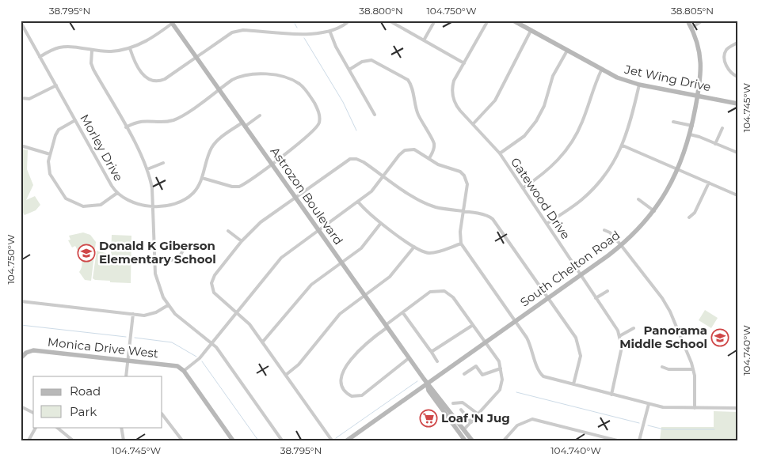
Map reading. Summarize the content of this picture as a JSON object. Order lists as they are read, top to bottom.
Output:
{
  "streets": {
    "main road": [
      "Jet Wing Drive",
      "Astrozon Boulevard",
      "South Chelton Road",
      "Monica Drive West"
    ],
    "street": ["Morley Drive", "Gatewood Drive"]
  },
  "crossings": [
    ["Jet Wing Drive", "South Chelton Road"],
    ["Morley Drive", "Astrozon Boulevard"],
    ["Astrozon Boulevard", "South Chelton Road"],
    ["Gatewood Drive", "South Chelton Road"]
  ],
  "places": {
    "school or university": ["Donald K Giberson Elementary School", "Panorama Middle School"],
    "supermarket": ["Loaf 'N Jug"]
  },
  "legend": ["Road", "Park"],
  "coordinates": [
    "38.795°N",
    "38.800°N",
    "104.750°W",
    "38.805°N",
    "104.745°W",
    "104.740°W"
  ]
}
